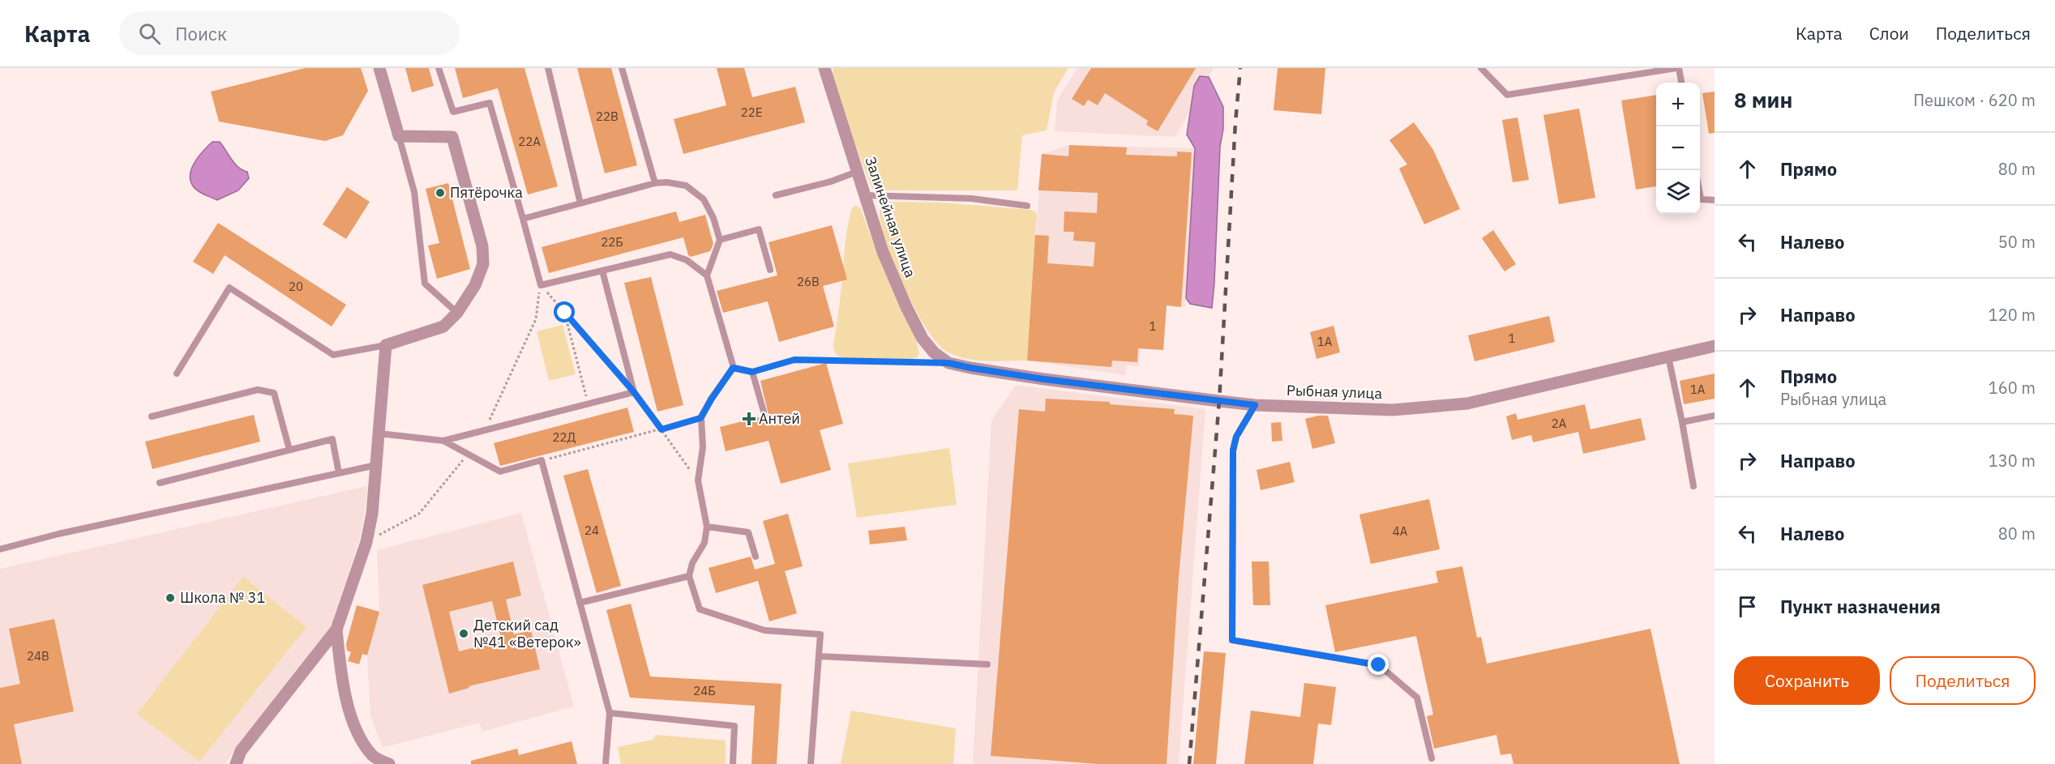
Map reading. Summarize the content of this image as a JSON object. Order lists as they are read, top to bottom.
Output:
{
  "streets": {
    "street": ["Залинейная улица", "Рыбная улица"]
  },
  "crossings": [
    ["Залинейная улица", "Рыбная улица"]
  ],
  "places": {
    "other": ["Пятёрочка", "Школа № 31", "Детский сад №41 «Ветерок»"],
    "health": ["Антей"]
  },
  "house_numbers": [
    "22Е",
    "22В",
    "22А",
    "22Б",
    "26В",
    "20",
    "1",
    "1",
    "1А",
    "1А",
    "2А",
    "22Д",
    "24",
    "4А",
    "24В",
    "24Б"
  ],
  "page": {
    "header": "Карта",
    "search": "Поиск",
    "nav": ["Карта", "Слои", "Поделиться"],
    "heading": ["8 мин", "Пешком · 620 m"],
    "map_buttons": ["+", "−"],
    "list": [
      ["Прямо", "80 m"],
      ["Налево", "50 m"],
      ["Направо", "120 m"],
      ["Прямо", "Рыбная улица", "160 m"],
      ["Направо", "130 m"],
      ["Налево", "80 m"],
      "Пункт назначения"
    ],
    "buttons": ["Сохранить", "Поделиться"]
  }
}
